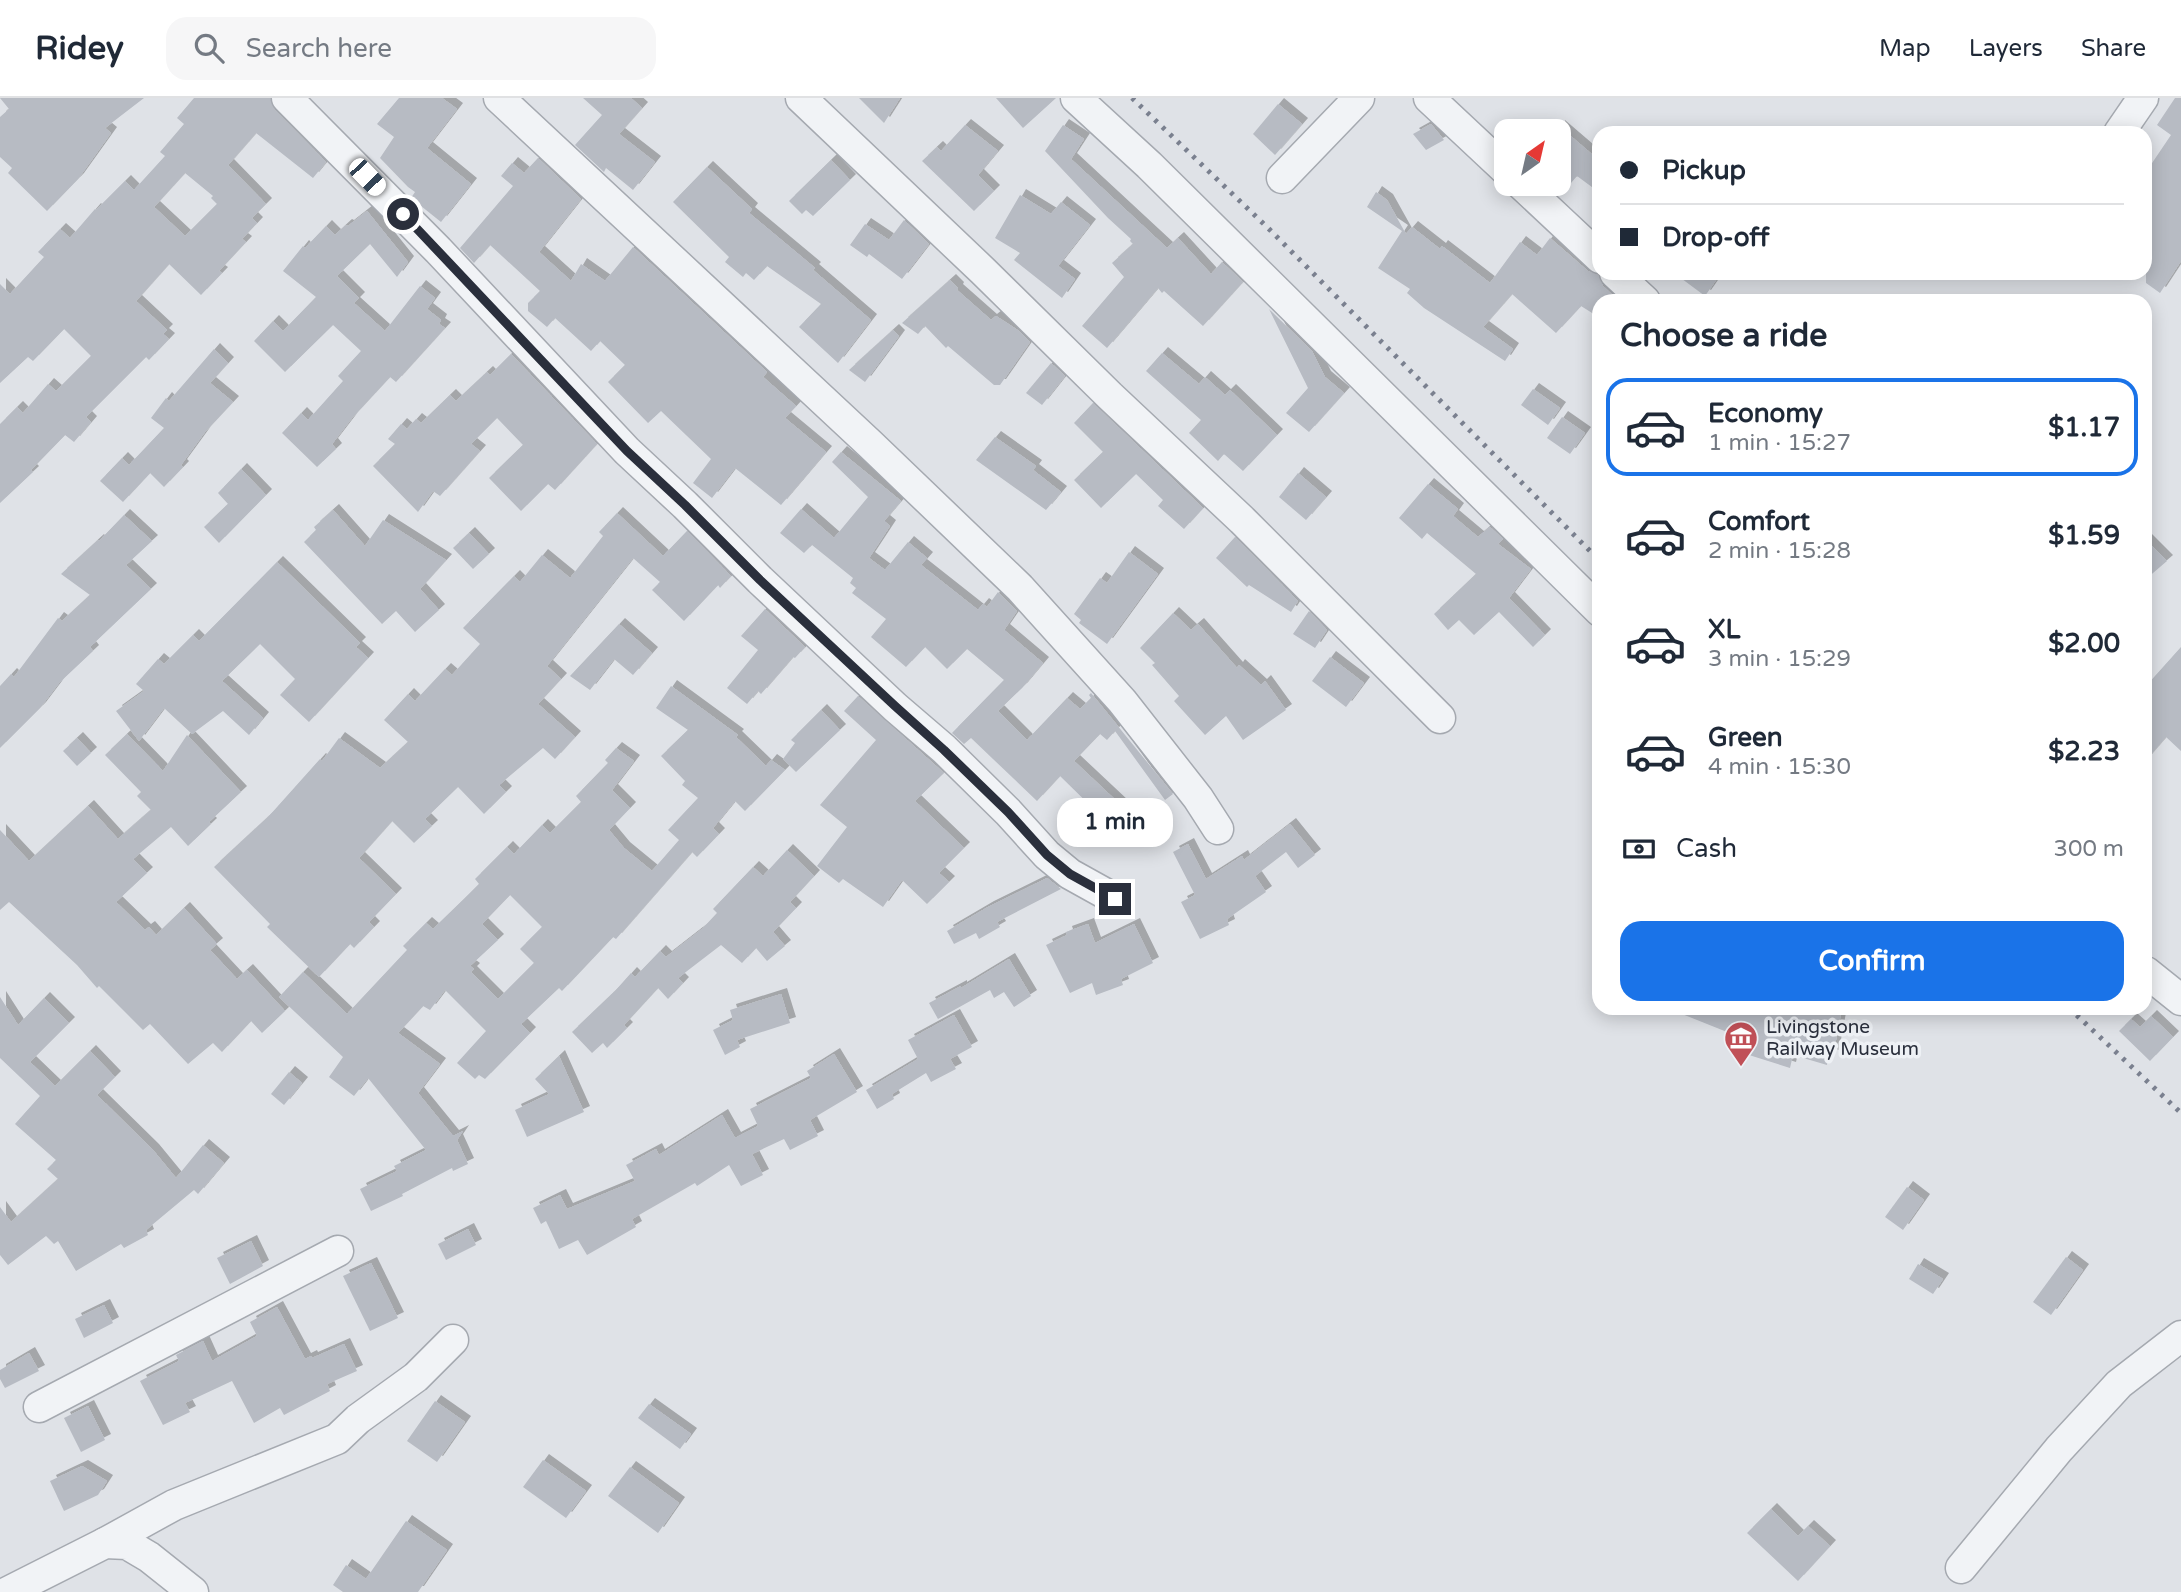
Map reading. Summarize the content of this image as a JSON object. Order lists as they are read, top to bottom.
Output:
{
  "places": {
    "museum": ["Livingstone Railway Museum"]
  },
  "north": "top right",
  "page": {
    "header": "Ridey",
    "search": "Search here",
    "nav": ["Map", "Layers", "Share"],
    "banner": ["Pickup", "Drop-off"],
    "heading": "Choose a ride",
    "list": [
      {
        "name": "Economy",
        "note": "1 min · 15:27",
        "value": "$1.17"
      },
      {
        "name": "Comfort",
        "note": "2 min · 15:28",
        "value": "$1.59"
      },
      {
        "name": "XL",
        "note": "3 min · 15:29",
        "value": "$2.00"
      },
      {
        "name": "Green",
        "note": "4 min · 15:30",
        "value": "$2.23"
      }
    ],
    "bubble": "1 min",
    "pay": ["Cash", "300 m"],
    "buttons": "Confirm"
  }
}
